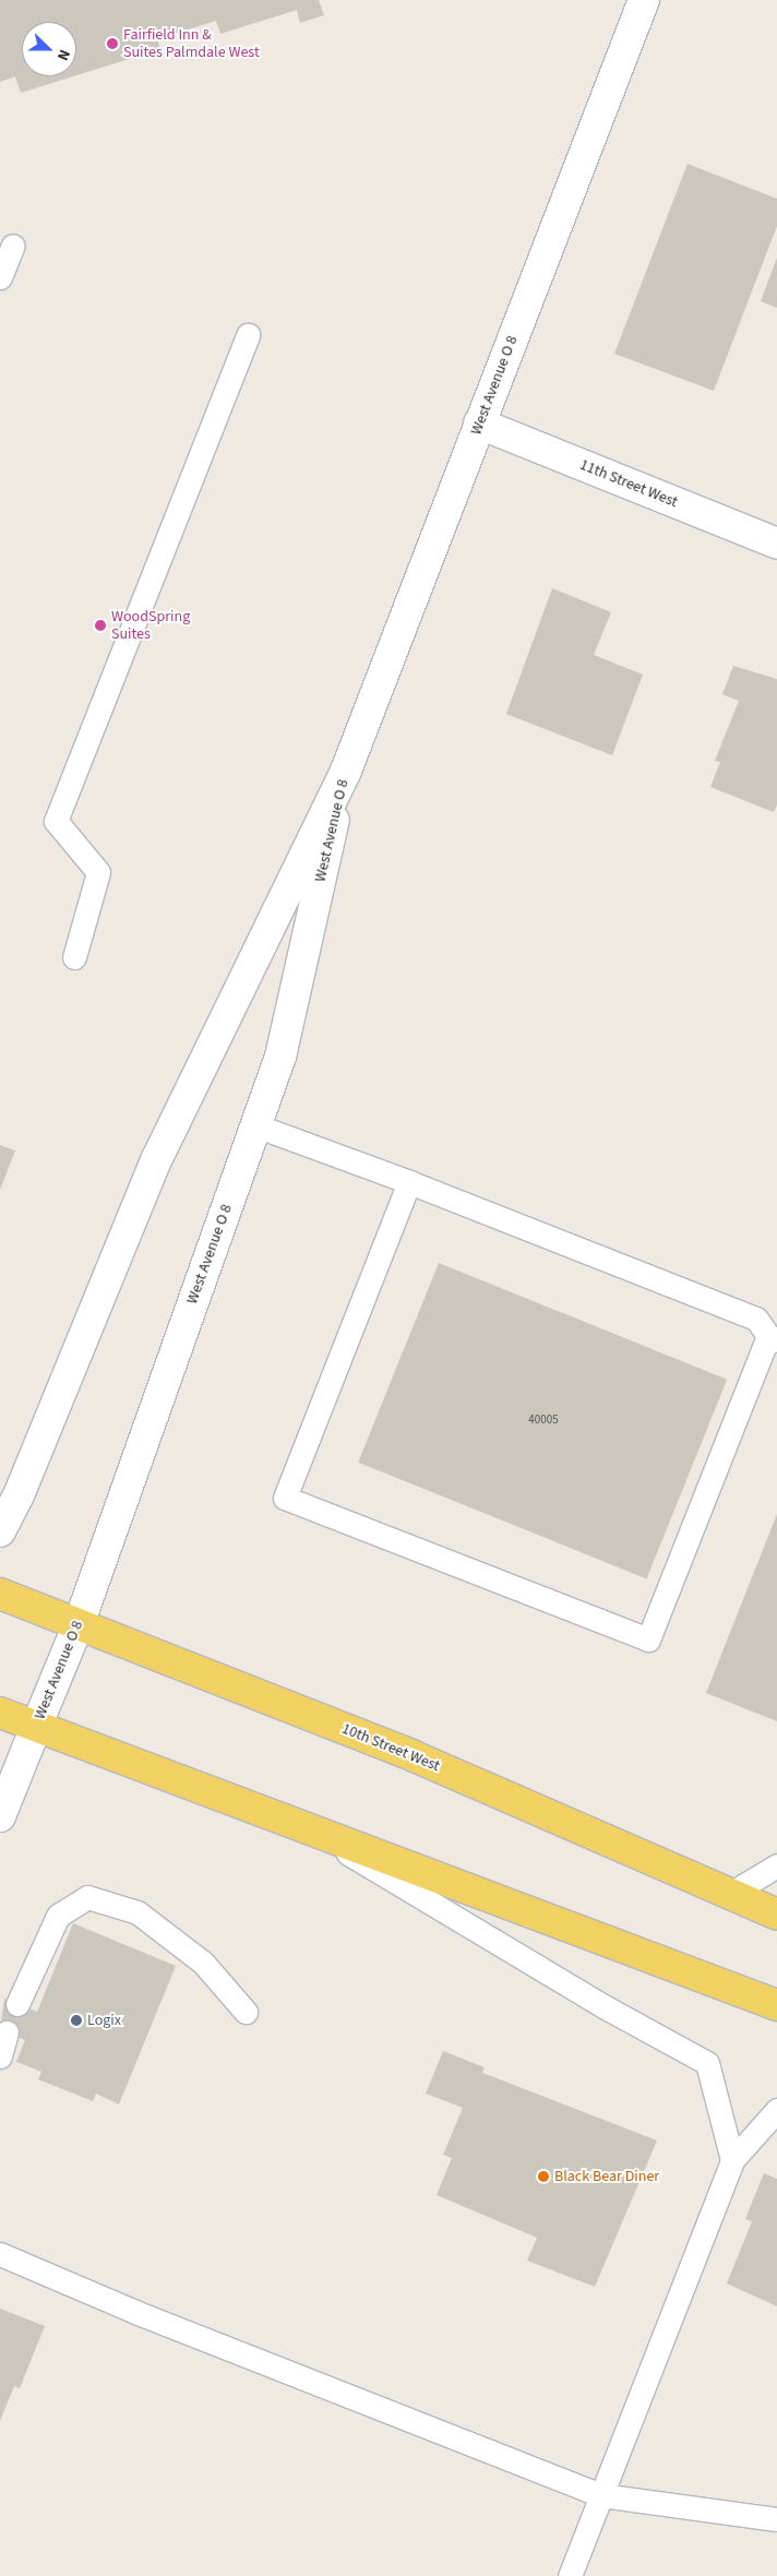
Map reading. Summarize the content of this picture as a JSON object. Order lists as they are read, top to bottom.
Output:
{
  "streets": {
    "main road": ["10th Street West"],
    "street": ["West Avenue O 8", "11th Street West"]
  },
  "crossings": [
    ["West Avenue O 8", "11th Street West"],
    ["West Avenue O 8", "10th Street West"]
  ],
  "places": [
    "Fairfield Inn & Suites Palmdale West",
    "WoodSpring Suites",
    "Logix",
    "Black Bear Diner"
  ],
  "house_numbers": ["40005"],
  "north": "right"
}
